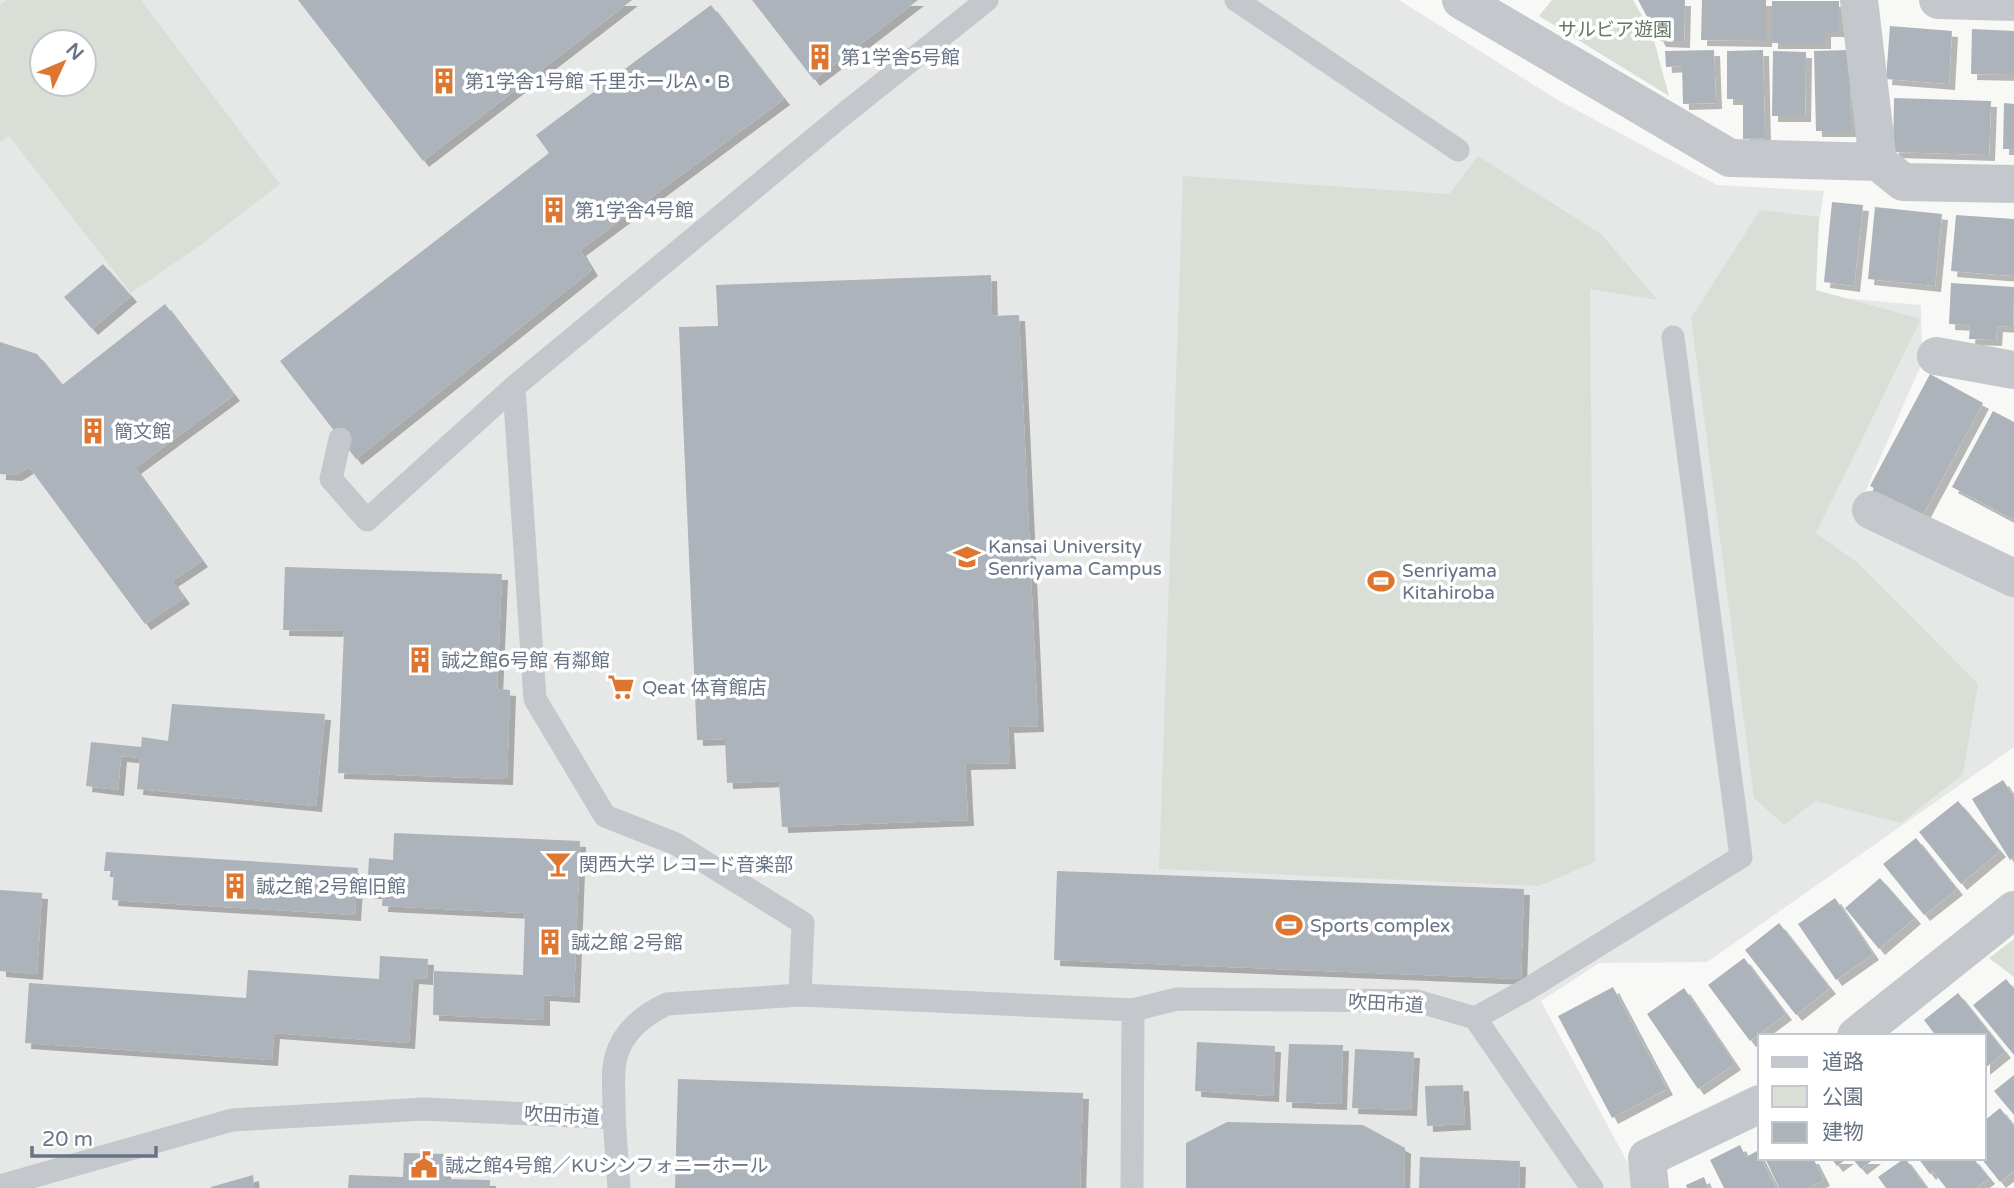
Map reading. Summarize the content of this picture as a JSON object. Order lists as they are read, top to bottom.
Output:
{
  "streets": {
    "lane": ["吹田市道"]
  },
  "parks": ["サルビア遊園"],
  "places": {
    "building": [
      "第1学舎5号館",
      "第1学舎1号館 千里ホールA・B",
      "第1学舎4号館",
      "簡文館",
      "誠之館6号館 有鄰館",
      "誠之館 2号館旧館",
      "誠之館 2号館"
    ],
    "school or university": ["Kansai University Senriyama Campus"],
    "sports": ["Senriyama Kitahiroba", "Sports complex"],
    "supermarket": ["Qeat 体育館店"],
    "bar": ["関西大学 レコード音楽部"],
    "public building": ["誠之館4号館／KUシンフォニーホール"]
  },
  "legend": ["道路", "公園", "建物"],
  "scale_bar": "20 m",
  "north": "top right"
}
